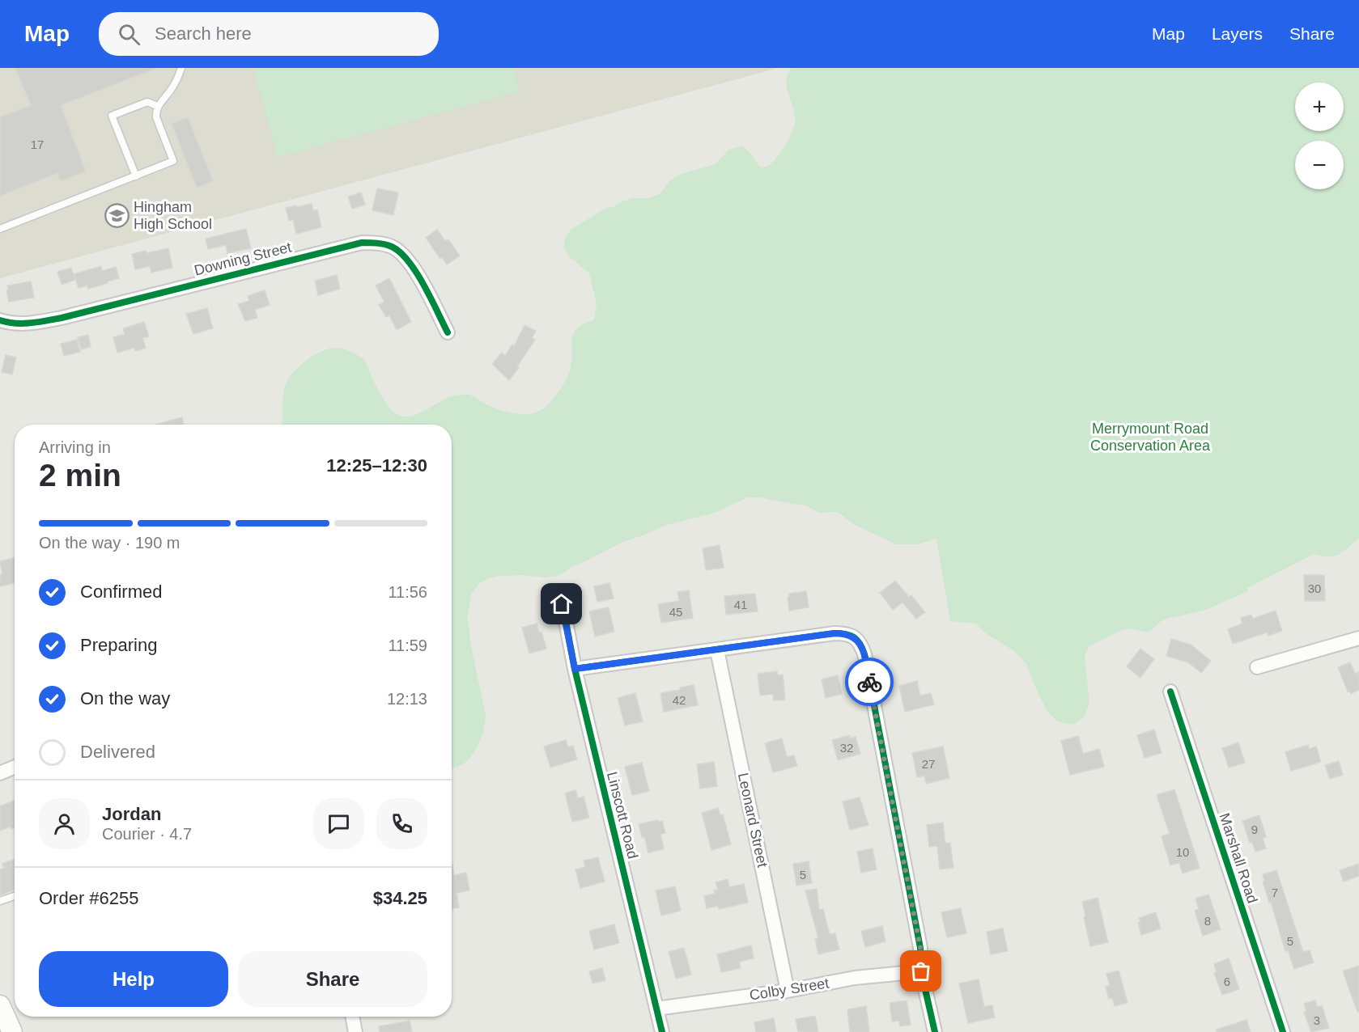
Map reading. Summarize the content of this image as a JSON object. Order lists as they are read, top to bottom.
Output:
{
  "streets": {
    "street": [
      "Downing Street",
      "Linscott Road",
      "Leonard Street",
      "Marshall Road",
      "Colby Street"
    ]
  },
  "crossings": [
    ["Linscott Road", "Colby Street"],
    ["Leonard Street", "Colby Street"]
  ],
  "parks": ["Merrymount Road Conservation Area"],
  "places": {
    "school or university": ["Hingham High School"]
  },
  "house_numbers": [
    "17",
    "30",
    "41",
    "45",
    "42",
    "32",
    "27",
    "9",
    "10",
    "5",
    "7",
    "8",
    "5",
    "6",
    "3"
  ],
  "page": {
    "header": "Map",
    "search": "Search here",
    "nav": ["Map", "Layers", "Share"],
    "map_buttons": ["+", "−"],
    "heading": ["2 min", "Arriving in", "12:25–12:30"],
    "panel": [
      "Jordan",
      "Courier · 4.7",
      "Order #6255",
      "$34.25"
    ],
    "bar": "On the way · 190 m",
    "list": [
      ["Confirmed", "11:56"],
      ["Preparing", "11:59"],
      ["On the way", "12:13"],
      "Delivered"
    ],
    "buttons": ["Help", "Share"]
  }
}
